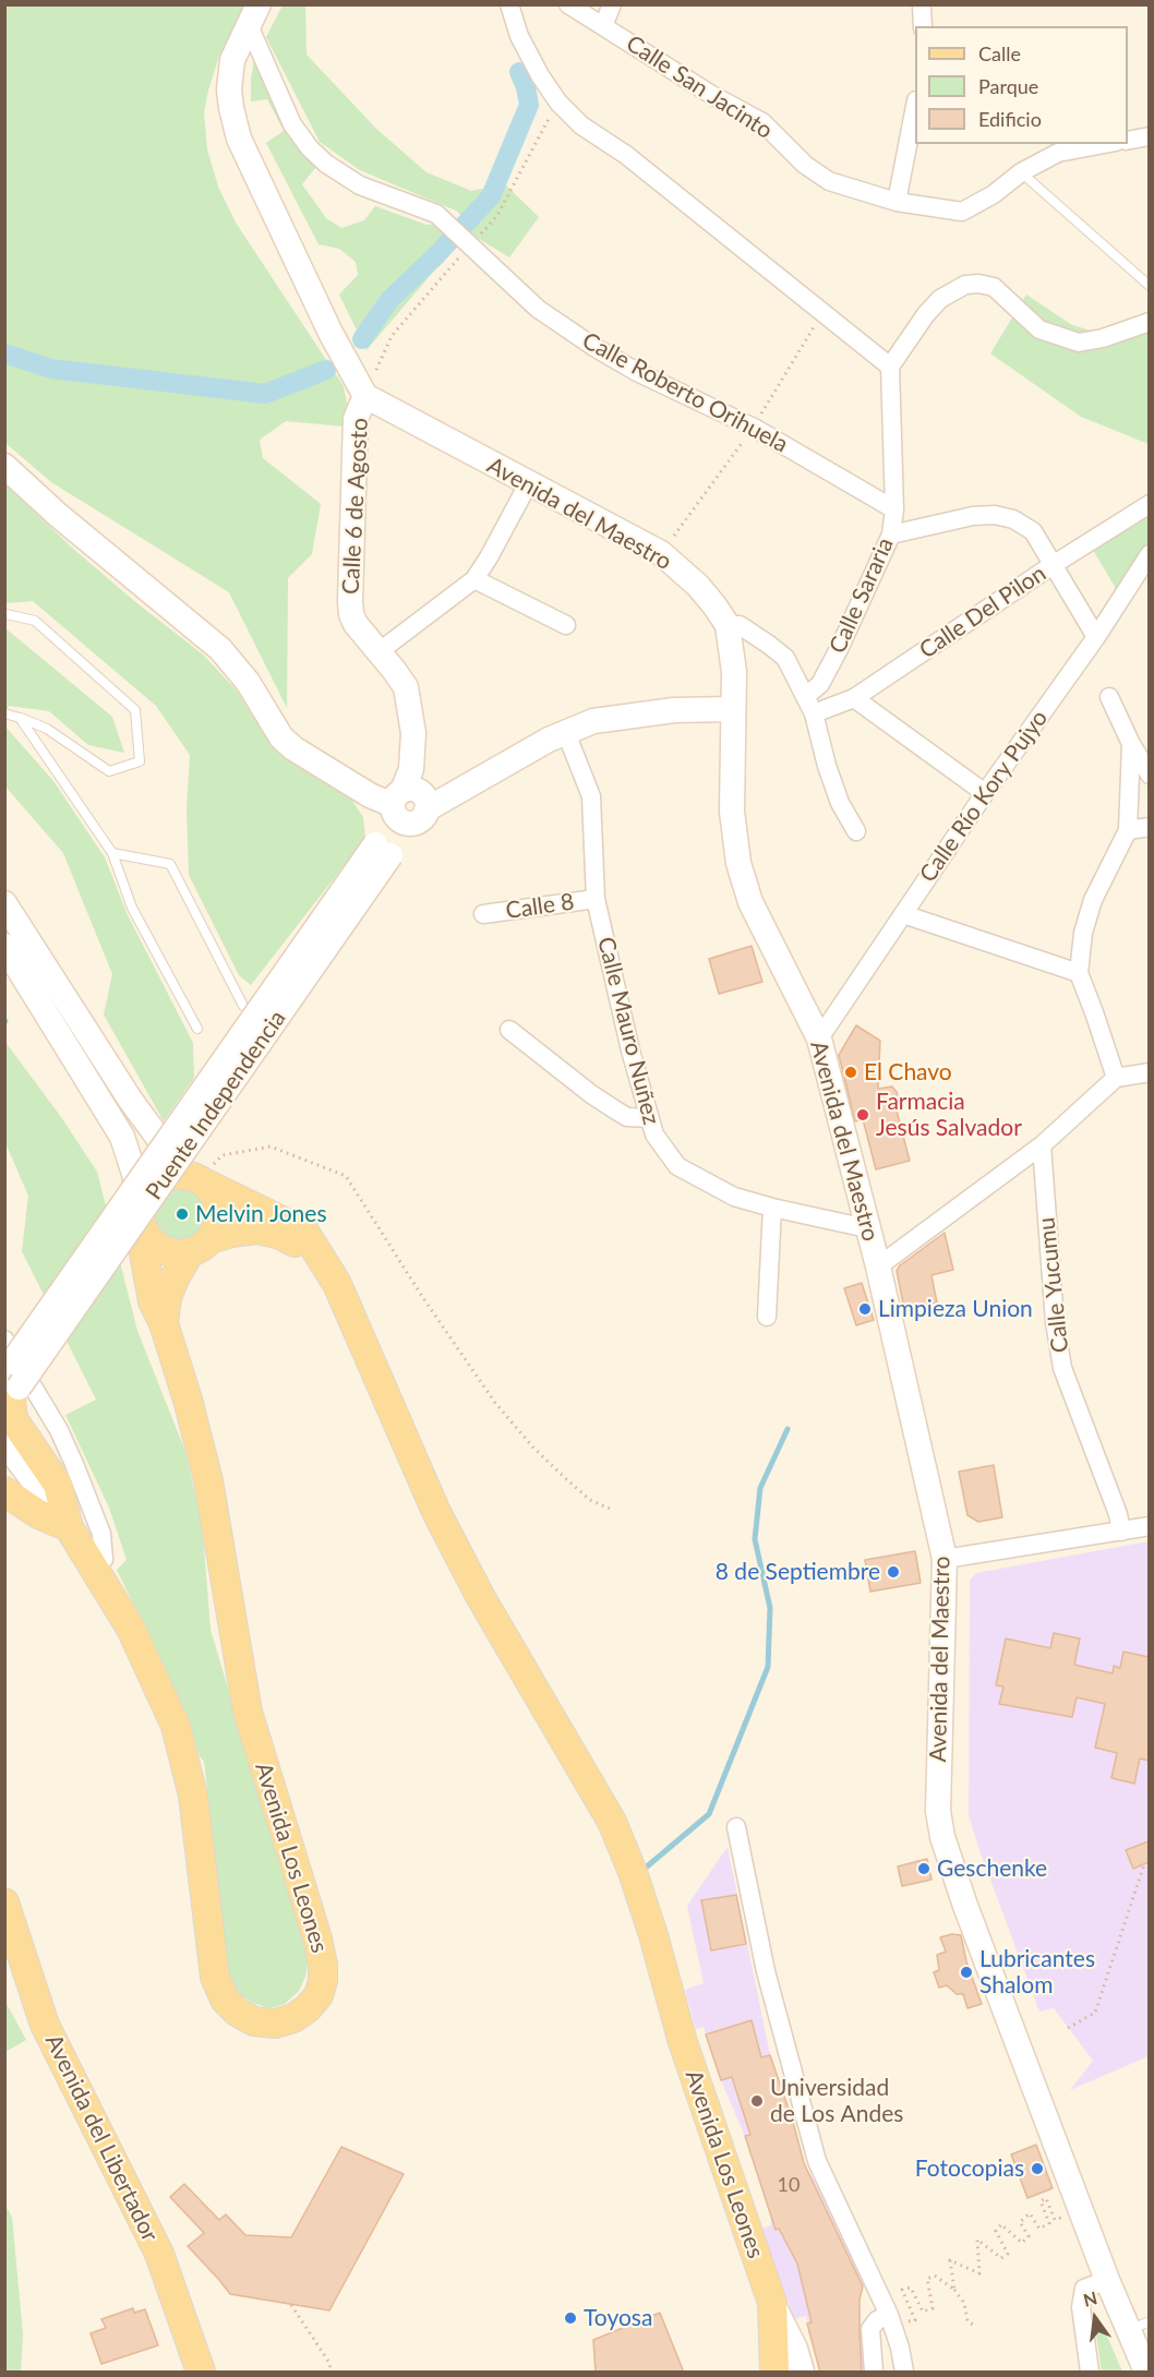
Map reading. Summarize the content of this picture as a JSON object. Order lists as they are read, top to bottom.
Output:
{
  "streets": {
    "main road": [
      "Calle 6 de Agosto",
      "Avenida del Maestro",
      "Puente Independencia",
      "Avenida Los Leones",
      "Avenida del Libertador"
    ],
    "street": [
      "Calle San Jacinto",
      "Calle Roberto Orihuela",
      "Calle Sararia",
      "Calle Del Pilon",
      "Calle Río Kory Pujyo",
      "Calle 8",
      "Calle Mauro Nuñez",
      "Calle Yucumu"
    ]
  },
  "crossings": [
    ["Calle Roberto Orihuela", "Calle Sararia"],
    ["Calle 6 de Agosto", "Avenida del Maestro"],
    ["Calle 6 de Agosto", "Puente Independencia"],
    ["Avenida del Maestro", "Calle Río Kory Pujyo"],
    ["Avenida del Maestro", "Calle Mauro Nuñez"],
    ["Calle 8", "Calle Mauro Nuñez"]
  ],
  "places": [
    "El Chavo",
    "Farmacia Jesús Salvador",
    "Melvin Jones",
    "Limpieza Union",
    "8 de Septiembre",
    "Geschenke",
    "Lubricantes Shalom",
    "Universidad de Los Andes",
    "Fotocopias",
    "Toyosa"
  ],
  "house_numbers": ["10"],
  "legend": ["Calle", "Parque", "Edificio"],
  "north": "top"
}
